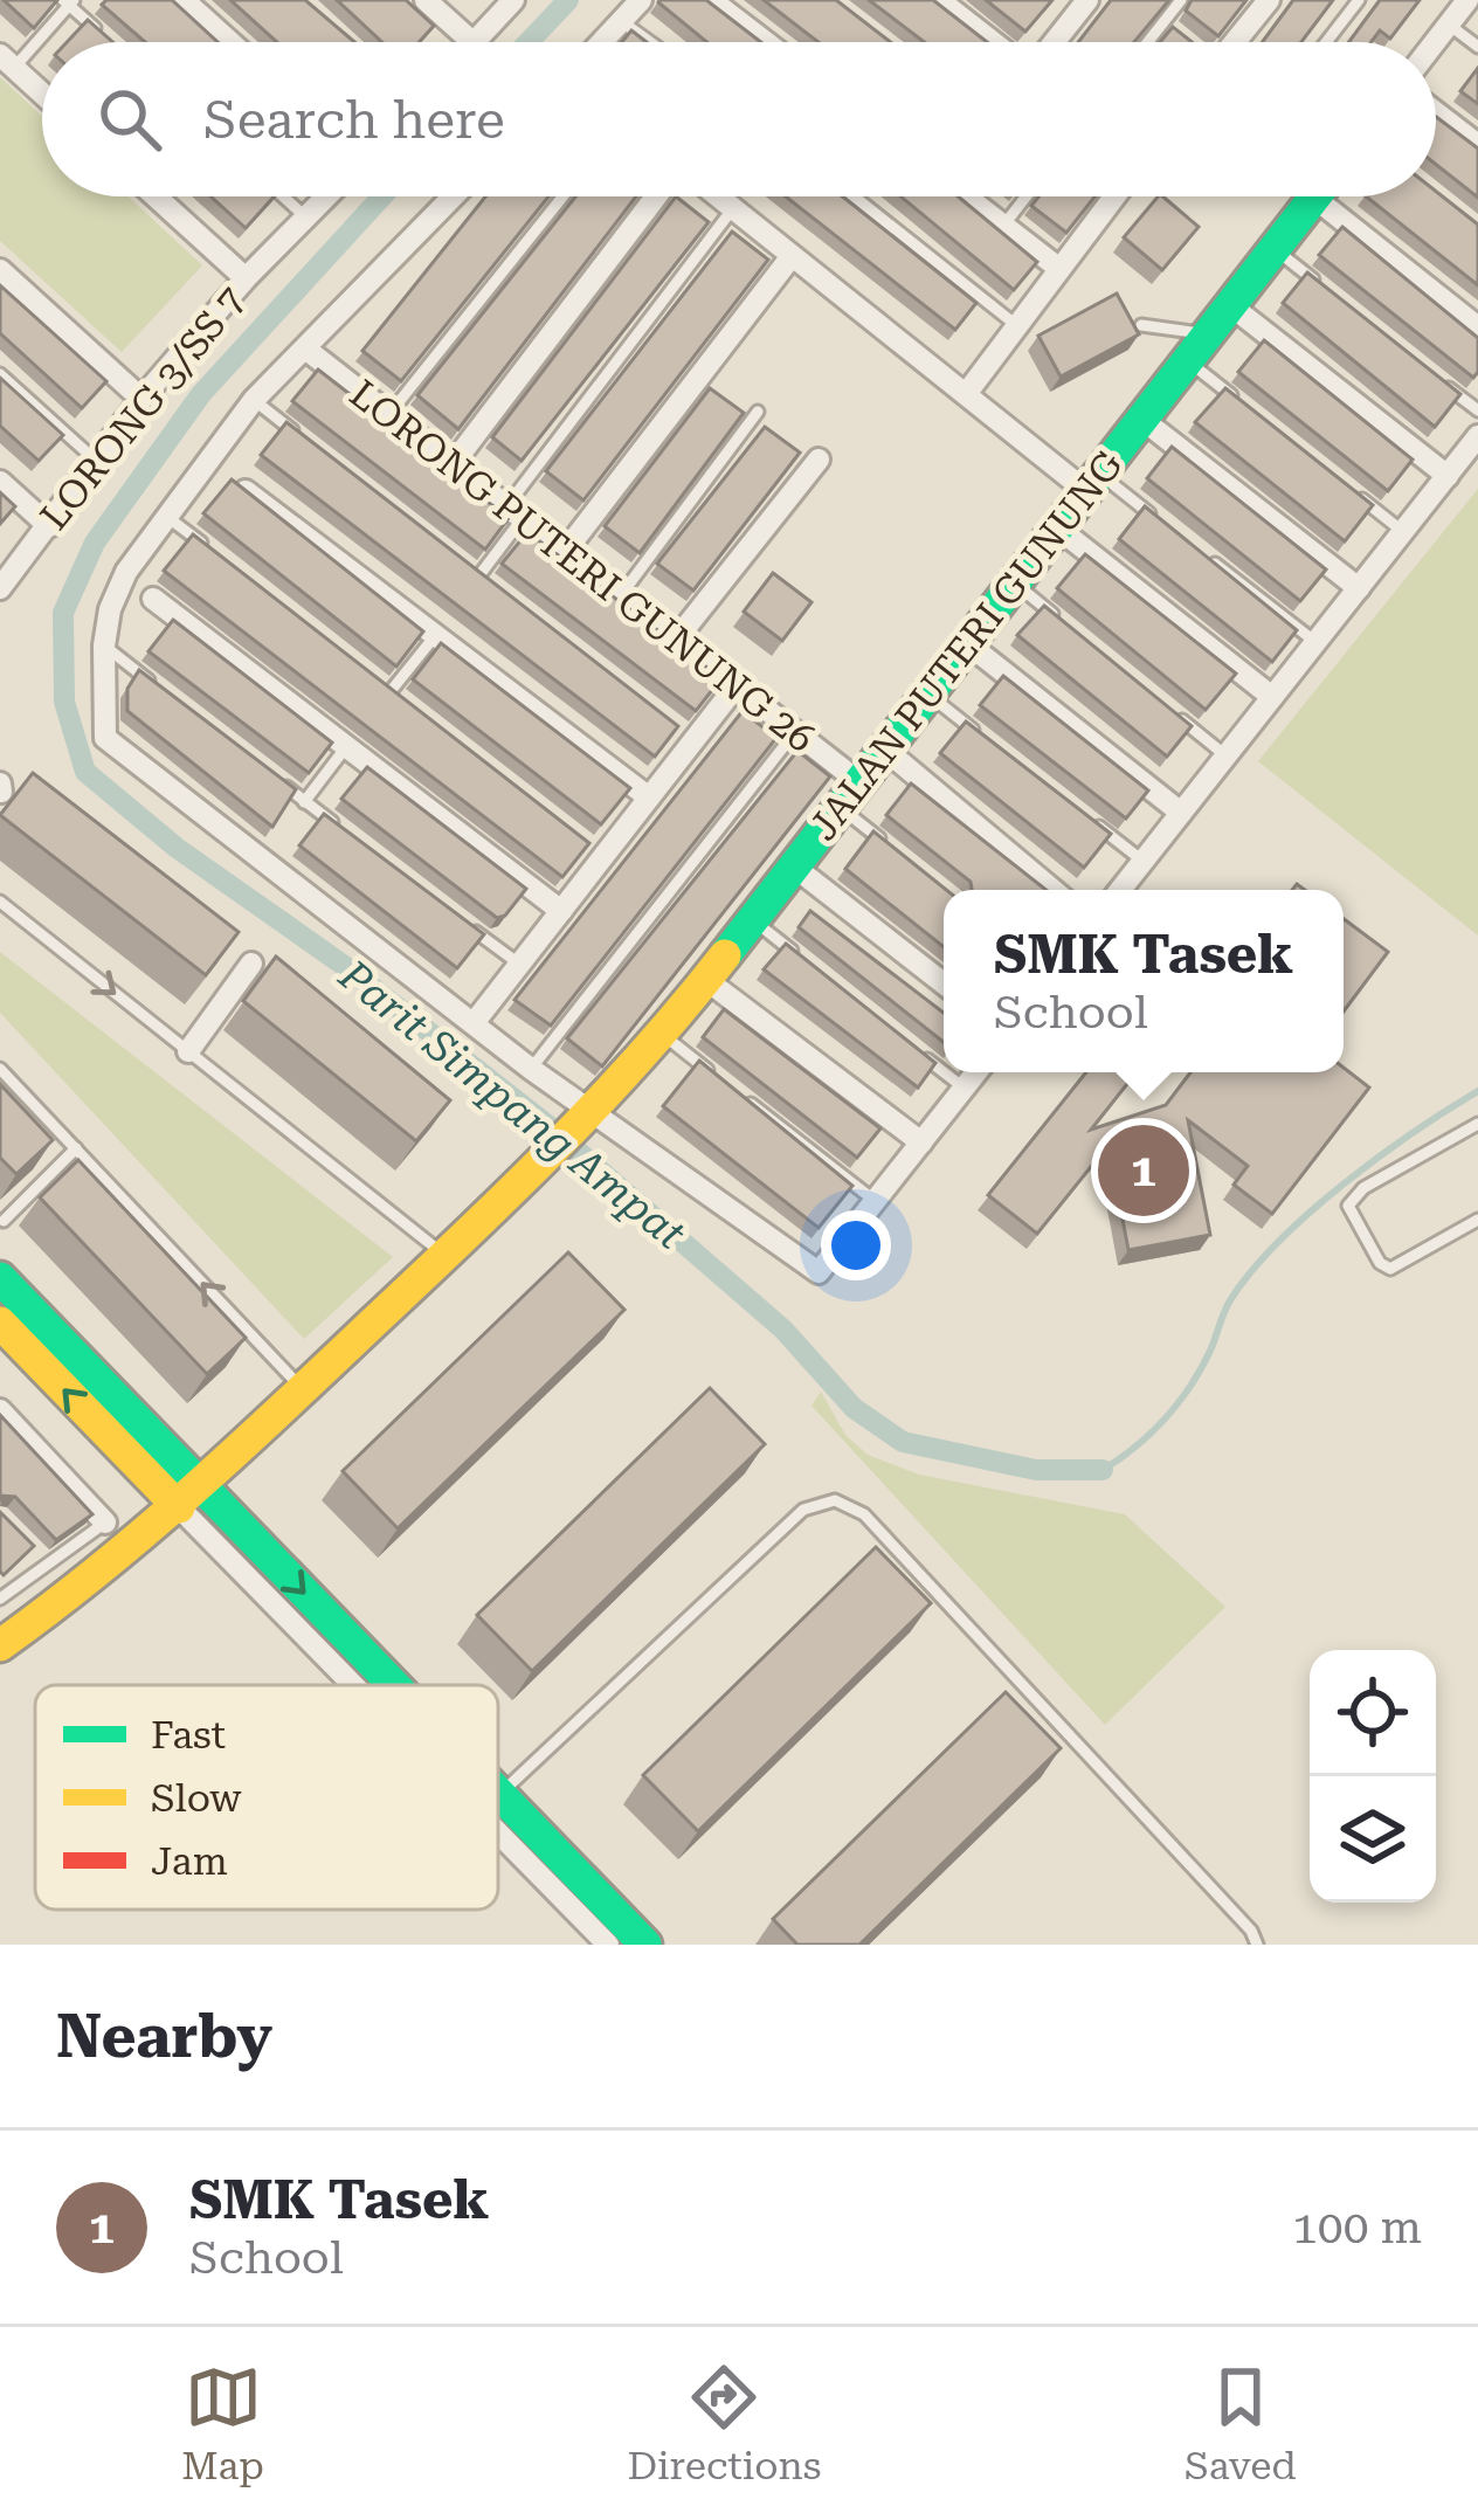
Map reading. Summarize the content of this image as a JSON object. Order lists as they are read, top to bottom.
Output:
{
  "streets": {
    "street": ["LORONG 3/SS 7", "LORONG PUTERI GUNUNG 26", "JALAN PUTERI GUNUNG"]
  },
  "crossings": [
    ["LORONG PUTERI GUNUNG 26", "JALAN PUTERI GUNUNG"]
  ],
  "water": ["Parit Simpang Ampat"],
  "legend": ["Fast", "Slow", "Jam"],
  "page": {
    "search": "Search here",
    "popup": ["SMK Tasek", "School"],
    "pins": "1",
    "heading": "Nearby",
    "list": [
      {
        "mark": "1",
        "name": "SMK Tasek",
        "note": "School",
        "value": "100 m"
      }
    ],
    "nav": ["Map", "Directions", "Saved"]
  }
}
